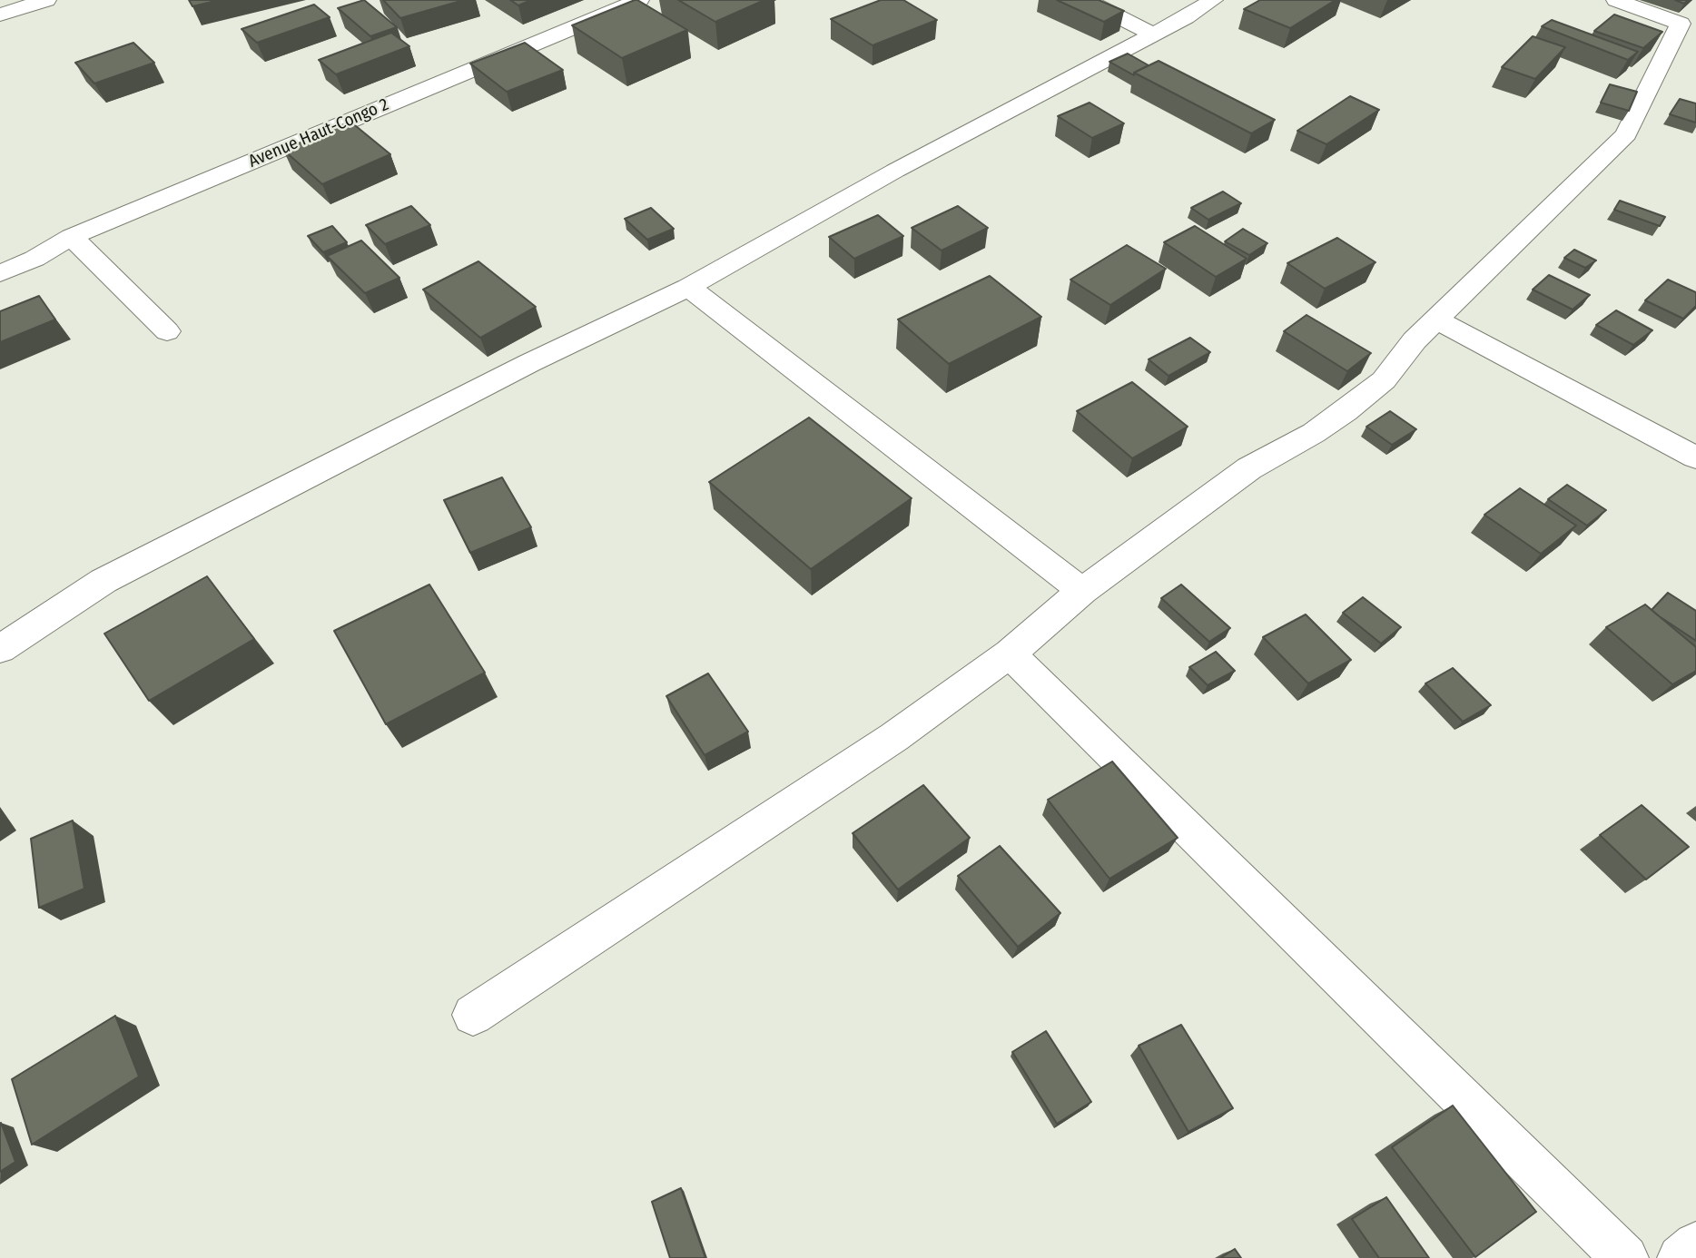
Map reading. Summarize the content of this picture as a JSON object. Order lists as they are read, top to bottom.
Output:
{
  "streets": {
    "street": ["Avenue Haut-Congo 2"]
  }
}
